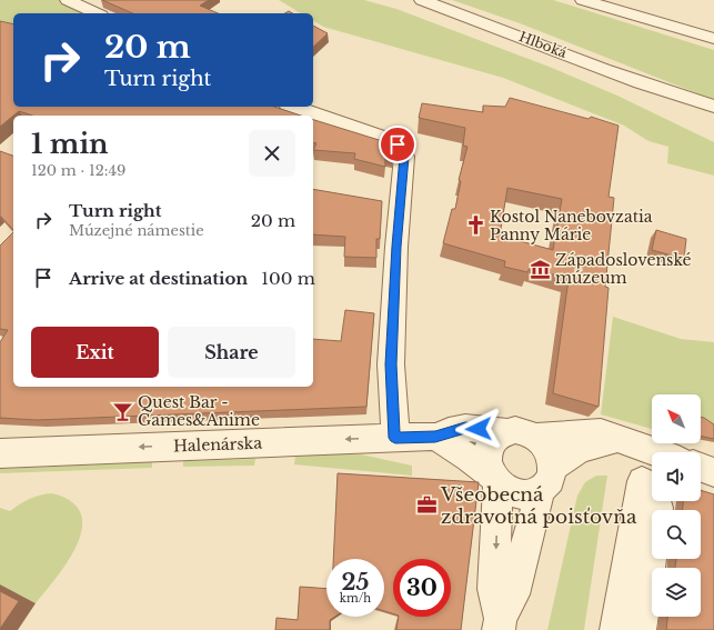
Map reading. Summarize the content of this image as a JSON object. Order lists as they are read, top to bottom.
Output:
{
  "streets": {
    "street": ["Hlboká", "Halenárska"]
  },
  "one_way": ["Halenárska"],
  "places": {
    "church": ["Kostol Nanebovzatia Panny Márie"],
    "museum": ["Západoslovenské múzeum"],
    "bar": ["Quest Bar - Games&Anime"],
    "office": ["Všeobecná zdravotná poisťovňa"]
  },
  "north": "top left",
  "page": {
    "turn": ["20 m", "Turn right"],
    "heading": ["1 min", "120 m · 12:49"],
    "list": [
      {
        "name": "Turn right",
        "note": "Múzejné námestie",
        "value": "20 m"
      },
      {
        "name": "Arrive at destination",
        "value": "100 m"
      }
    ],
    "buttons": ["Exit", "Share"],
    "speed": "25 km/h",
    "limit": "30"
  }
}
